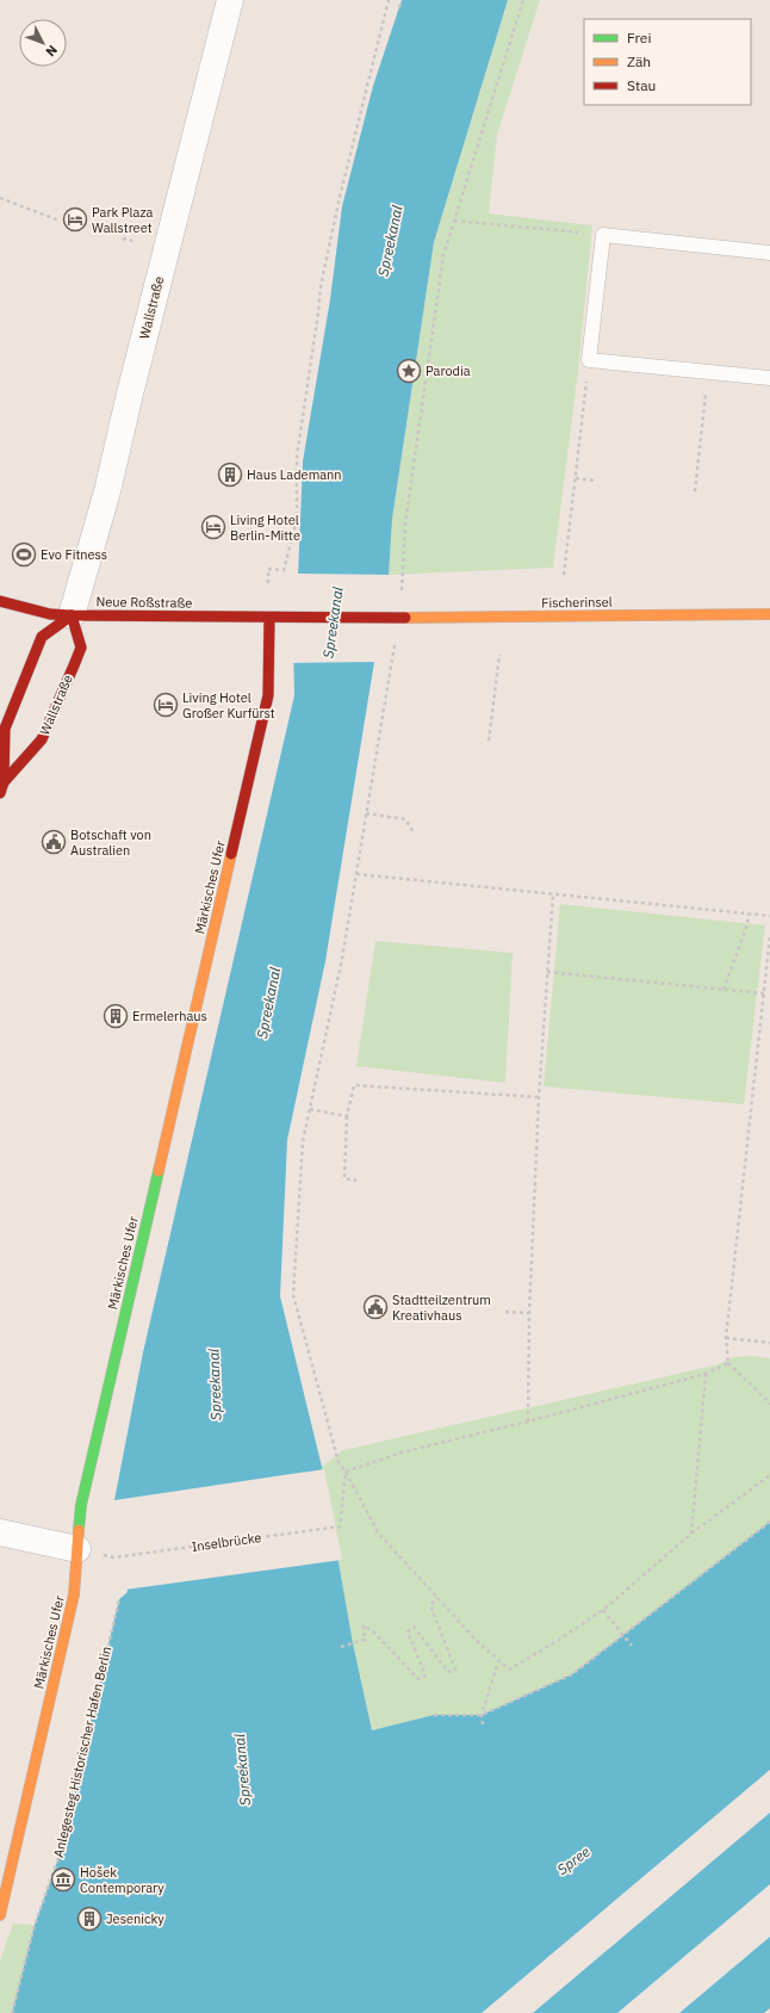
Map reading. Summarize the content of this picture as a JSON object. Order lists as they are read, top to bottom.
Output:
{
  "streets": {
    "street": [
      "Wallstraße",
      "Neue Roßstraße",
      "Fischerinsel",
      "Märkisches Ufer"
    ],
    "path": ["Inselbrücke", "Anlegesteg Historischer Hafen Berlin"]
  },
  "crossings": [
    ["Wallstraße", "Neue Roßstraße"],
    ["Neue Roßstraße", "Fischerinsel"],
    ["Neue Roßstraße", "Märkisches Ufer"]
  ],
  "water": ["Spreekanal", "Spree"],
  "places": {
    "hotel": ["Park Plaza Wallstreet", "Living Hotel Berlin-Mitte", "Living Hotel Großer Kurfürst"],
    "place": ["Parodia"],
    "building": ["Haus Lademann", "Ermelerhaus", "Jesenicky"],
    "sports": ["Evo Fitness"],
    "public building": ["Botschaft von Australien", "Stadtteilzentrum Kreativhaus"],
    "museum": ["Hošek Contemporary"]
  },
  "legend": ["Frei", "Zäh", "Stau"],
  "north": "bottom right"
}
